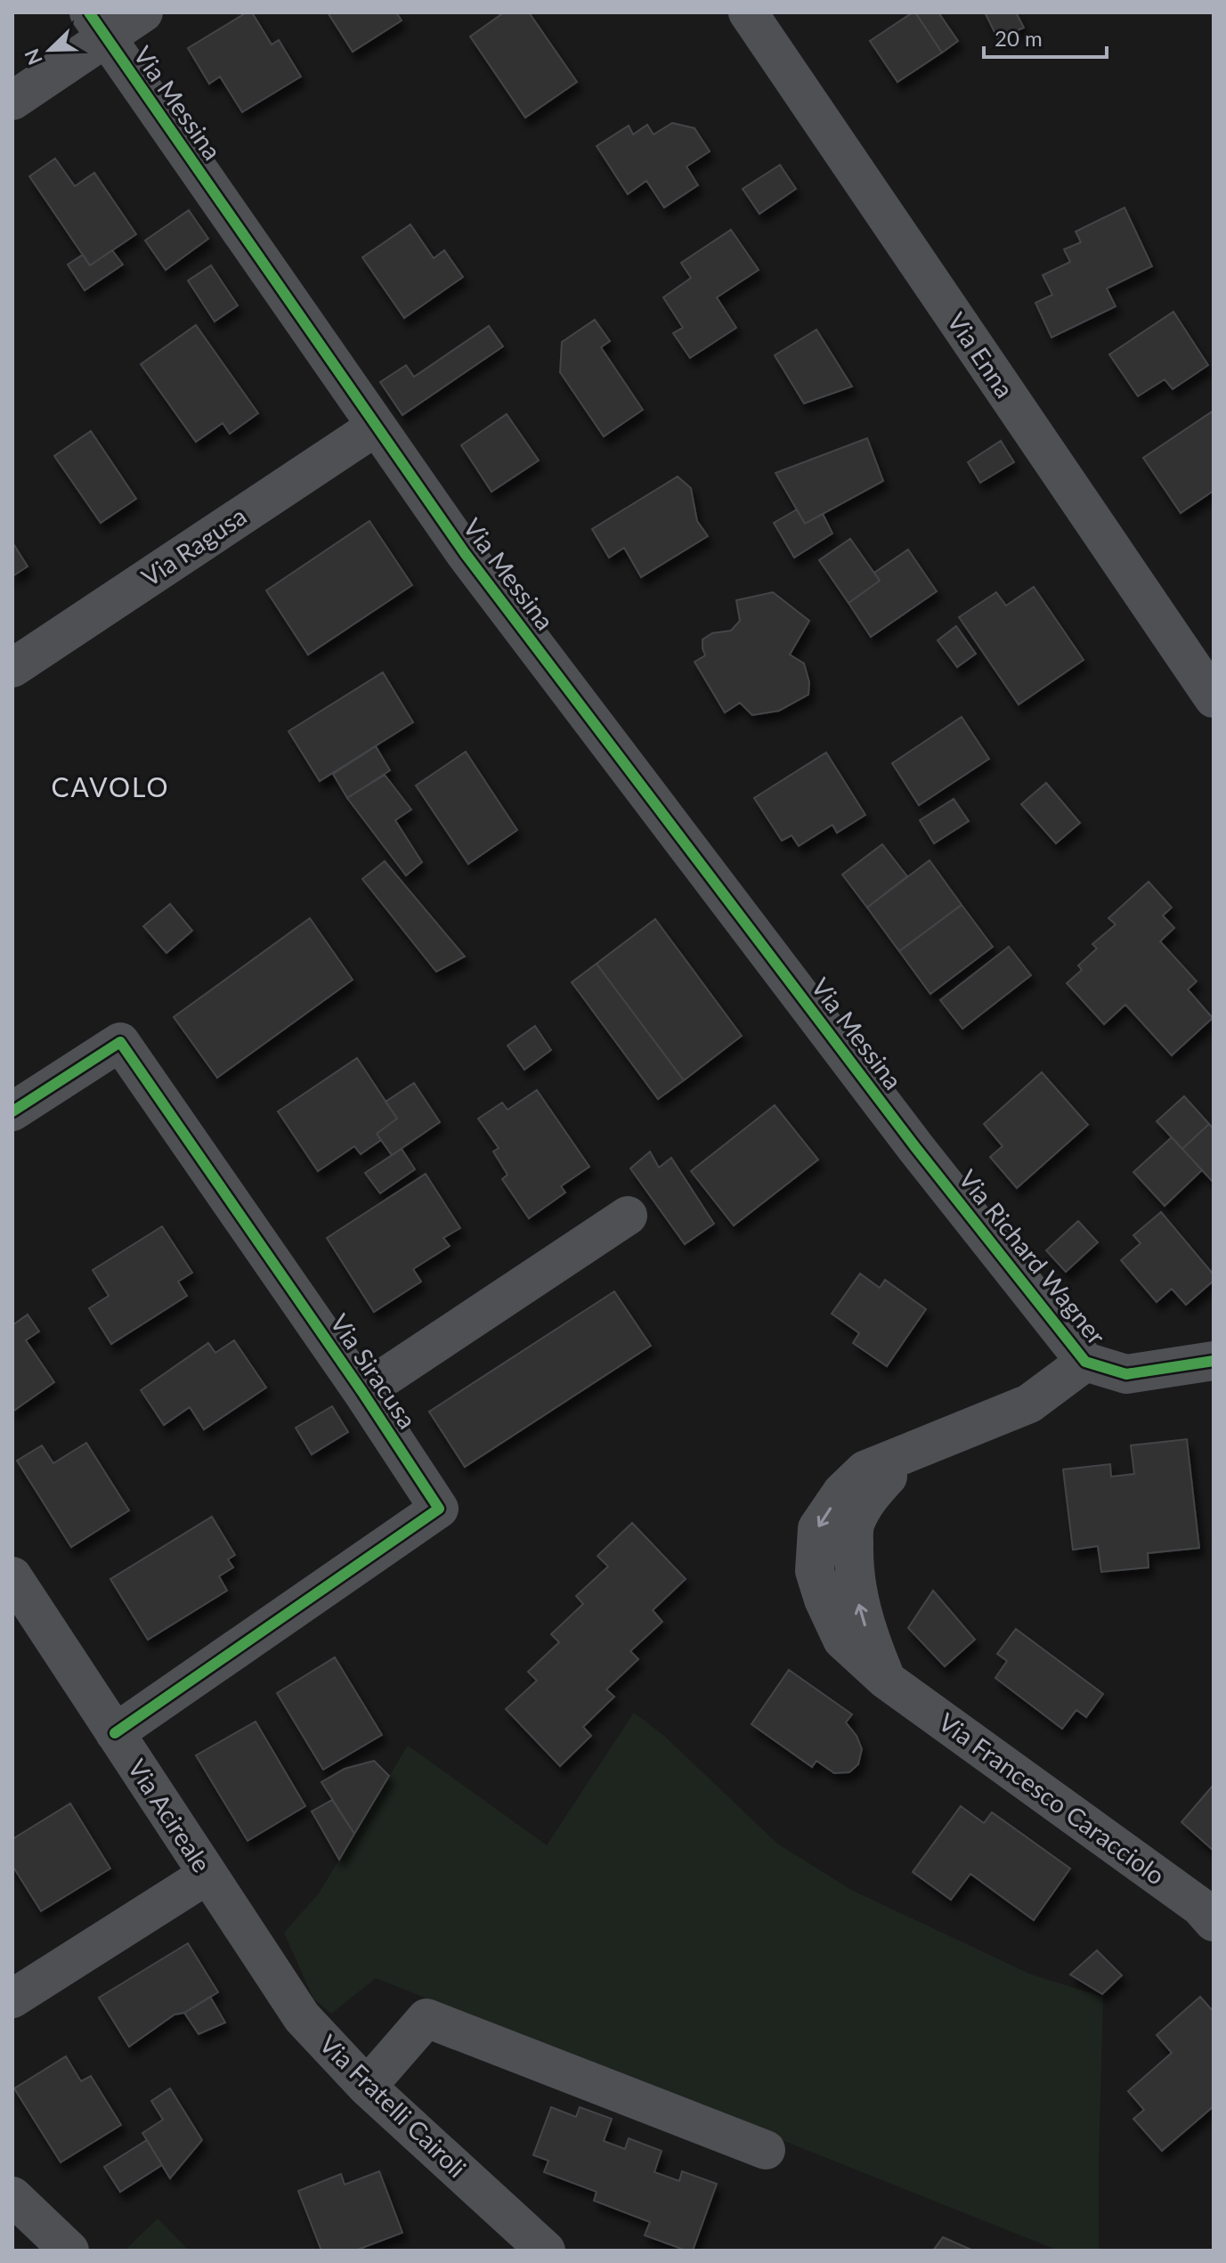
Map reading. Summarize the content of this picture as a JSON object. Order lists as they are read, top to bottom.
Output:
{
  "streets": {
    "street": [
      "Via Messina",
      "Via Enna",
      "Via Ragusa",
      "Via Richard Wagner",
      "Via Siracusa",
      "Via Francesco Caracciolo",
      "Via Acireale",
      "Via Fratelli Cairoli"
    ]
  },
  "crossings": [
    ["Via Messina", "Via Ragusa"],
    ["Via Messina", "Via Richard Wagner"],
    ["Via Richard Wagner", "Via Francesco Caracciolo"],
    ["Via Siracusa", "Via Acireale"],
    ["Via Acireale", "Via Fratelli Cairoli"]
  ],
  "districts": ["CAVOLO"],
  "scale_bar": "20 m",
  "north": "bottom left"
}
